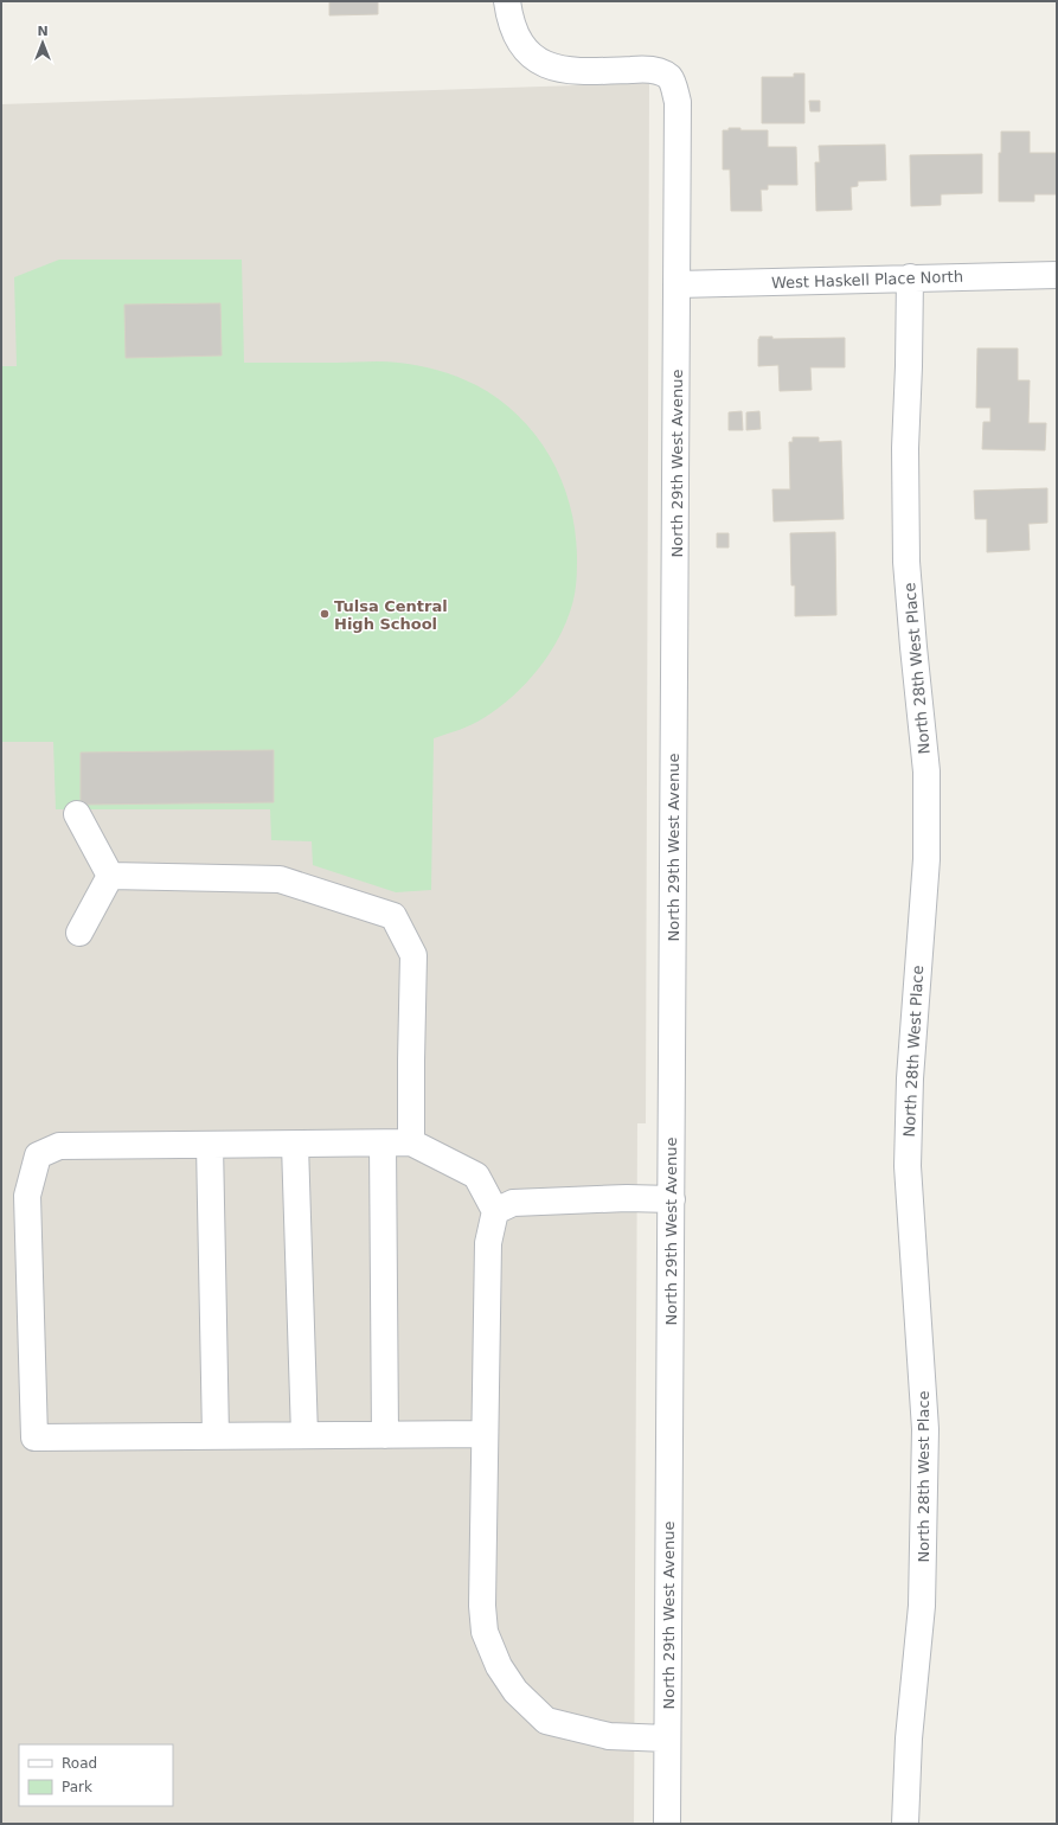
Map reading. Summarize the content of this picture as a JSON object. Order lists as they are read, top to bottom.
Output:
{
  "streets": {
    "street": ["West Haskell Place North", "North 29th West Avenue", "North 28th West Place"]
  },
  "crossings": [
    ["West Haskell Place North", "North 29th West Avenue"],
    ["West Haskell Place North", "North 28th West Place"]
  ],
  "places": ["Tulsa Central High School"],
  "legend": ["Road", "Park"],
  "north": "top"
}
